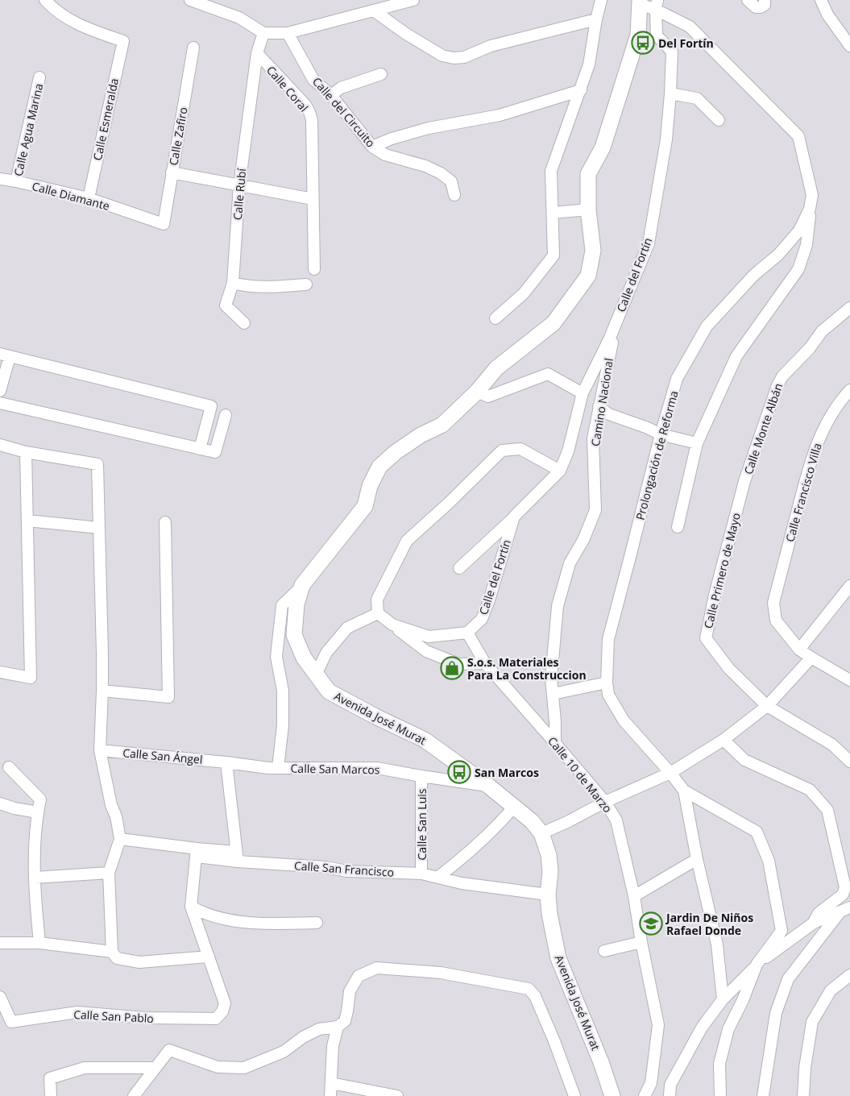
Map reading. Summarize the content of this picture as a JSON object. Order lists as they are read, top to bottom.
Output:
{
  "streets": {
    "street": [
      "Calle Coral",
      "Calle del Circuito",
      "Calle Esmeralda",
      "Calle Agua Marina",
      "Calle Zafiro",
      "Calle Rubí",
      "Calle Diamante",
      "Calle del Fortín",
      "Camino Nacional",
      "Calle Monte Albán",
      "Prolongación de Reforma",
      "Calle Francisco Villa",
      "Calle Primero de Mayo",
      "Avenida José Murat",
      "Calle San Ángel",
      "Calle San Marcos",
      "Calle 10 de Marzo",
      "Calle San Luis",
      "Calle San Francisco",
      "Calle San Pablo"
    ]
  },
  "crossings": [
    ["Calle Coral", "Calle Rubí"],
    ["Calle Esmeralda", "Calle Diamante"],
    ["Calle Agua Marina", "Calle Diamante"],
    ["Calle Zafiro", "Calle Diamante"],
    ["Calle del Fortín", "Camino Nacional"],
    ["Calle del Fortín", "Calle 10 de Marzo"],
    ["Camino Nacional", "Calle 10 de Marzo"],
    ["Calle Monte Albán", "Calle Primero de Mayo"],
    ["Prolongación de Reforma", "Avenida José Murat"],
    ["Avenida José Murat", "Calle San Marcos"],
    ["Avenida José Murat", "Calle San Francisco"],
    ["Calle San Ángel", "Calle San Marcos"],
    ["Calle San Marcos", "Calle San Luis"],
    ["Calle San Luis", "Calle San Francisco"]
  ],
  "places": {
    "bus stop": ["Del Fortín", "San Marcos"],
    "shop": ["S.o.s. Materiales Para La Construccion"],
    "school or university": ["Jardin De Niños Rafael Donde"]
  }
}
